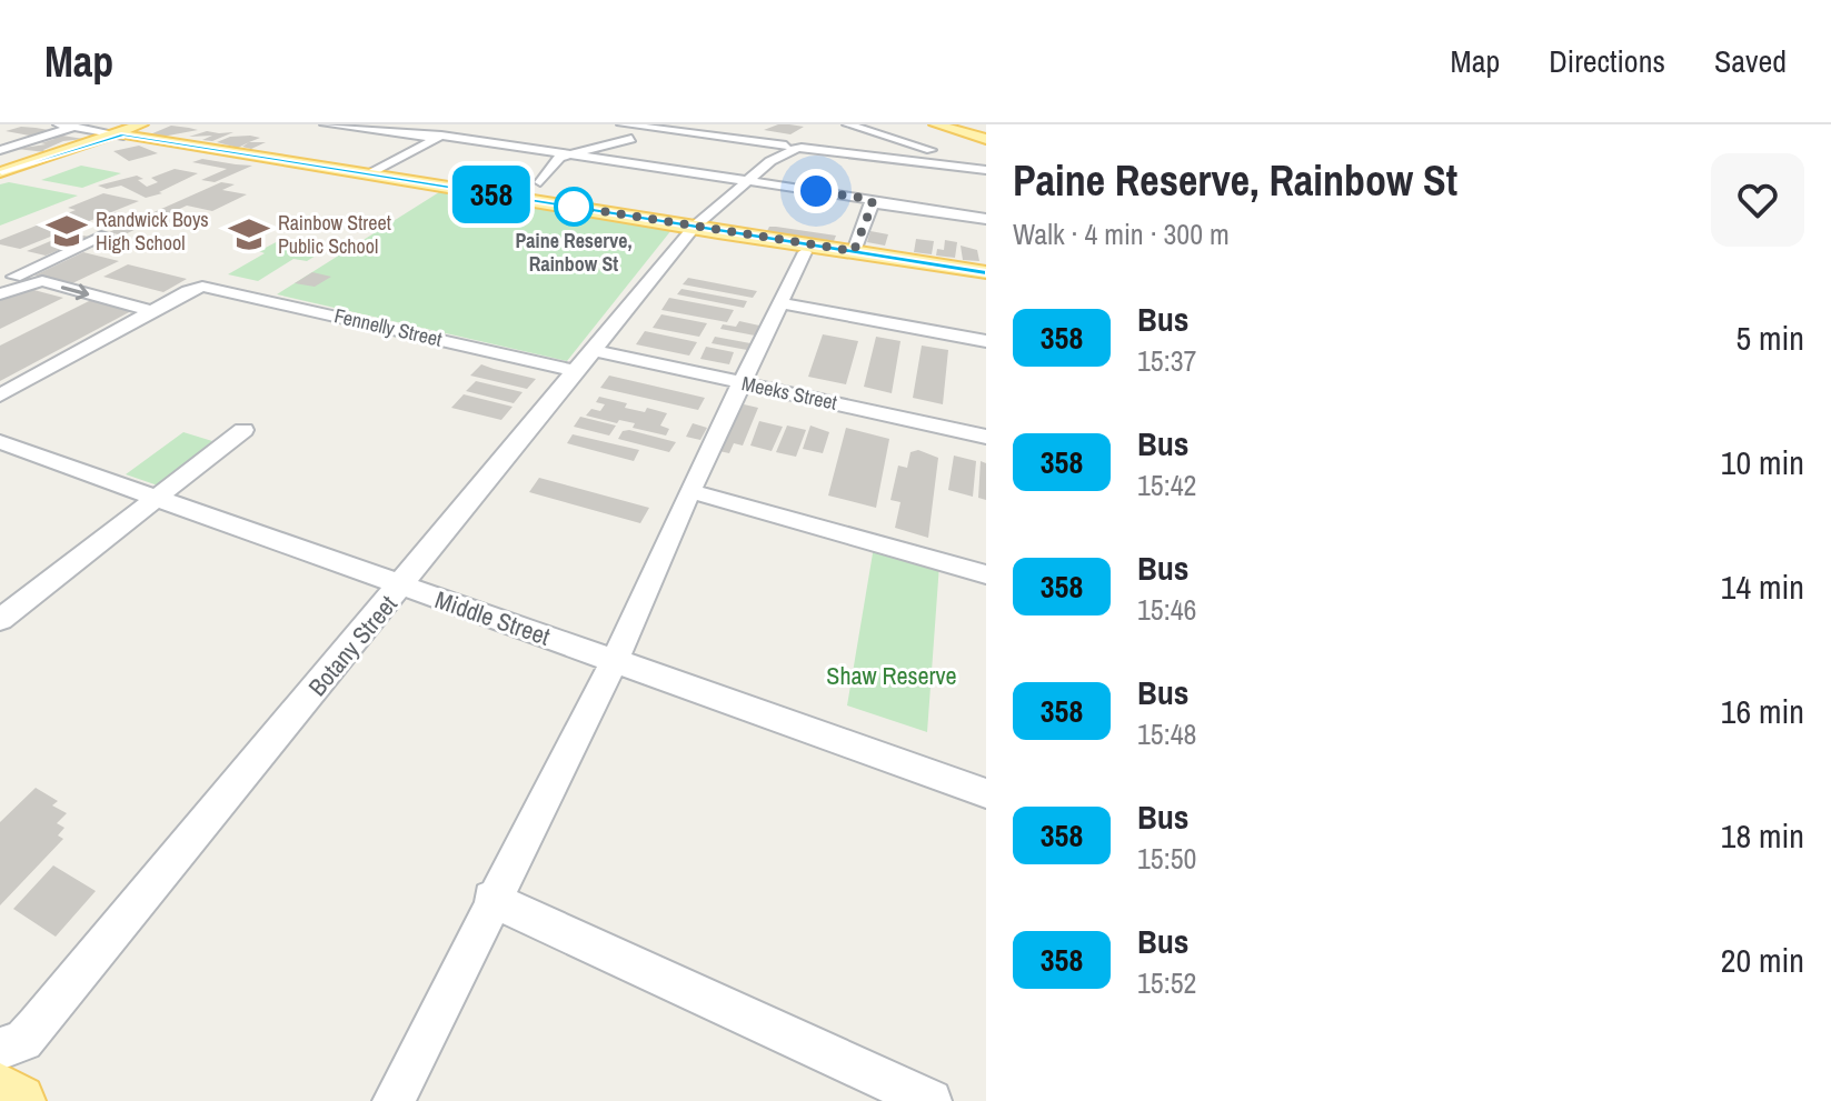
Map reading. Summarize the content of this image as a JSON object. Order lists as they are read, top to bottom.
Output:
{
  "streets": {
    "street": [
      "Fennelly Street",
      "Meeks Street",
      "Middle Street",
      "Botany Street"
    ]
  },
  "crossings": [
    ["Fennelly Street", "Botany Street"],
    ["Meeks Street", "Botany Street"],
    ["Middle Street", "Botany Street"]
  ],
  "parks": ["Shaw Reserve"],
  "places": {
    "other": ["Paine Reserve, Rainbow St"],
    "school or university": ["Randwick Boys High School", "Rainbow Street Public School"]
  },
  "lines": ["bus line 358"],
  "page": {
    "header": "Map",
    "nav": ["Map", "Directions", "Saved"],
    "on_map": "358",
    "heading": ["Paine Reserve, Rainbow St", "Walk · 4 min · 300 m"],
    "list": [
      {
        "mark": "358",
        "name": "Bus",
        "note": "15:37",
        "value": "5 min"
      },
      {
        "mark": "358",
        "name": "Bus",
        "note": "15:42",
        "value": "10 min"
      },
      {
        "mark": "358",
        "name": "Bus",
        "note": "15:46",
        "value": "14 min"
      },
      {
        "mark": "358",
        "name": "Bus",
        "note": "15:48",
        "value": "16 min"
      },
      {
        "mark": "358",
        "name": "Bus",
        "note": "15:50",
        "value": "18 min"
      },
      {
        "mark": "358",
        "name": "Bus",
        "note": "15:52",
        "value": "20 min"
      }
    ]
  }
}
